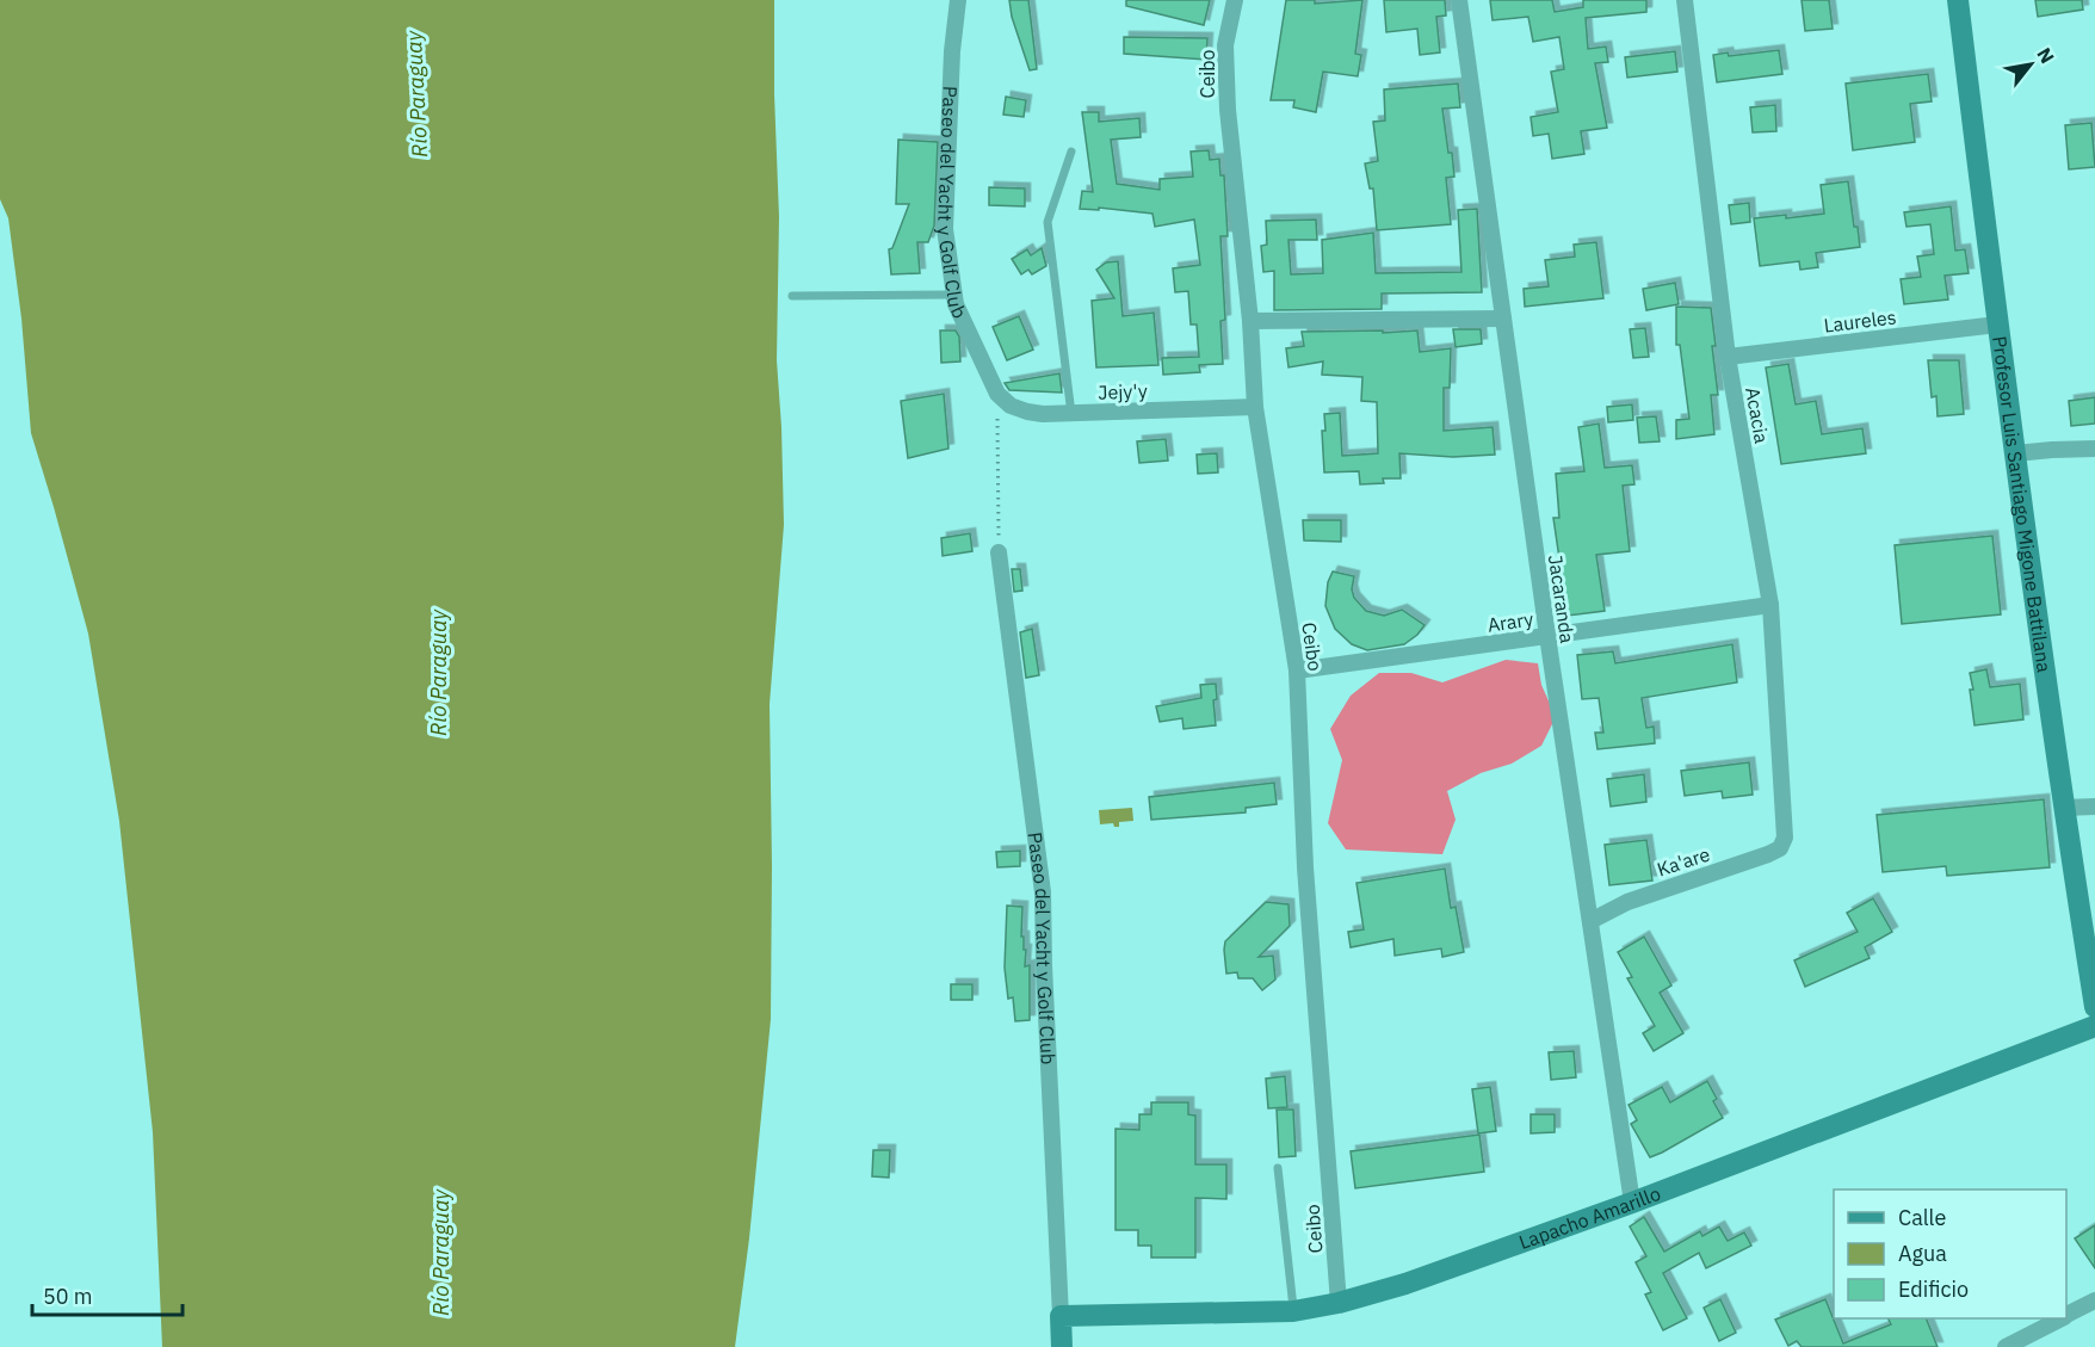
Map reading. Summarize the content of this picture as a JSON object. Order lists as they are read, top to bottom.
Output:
{
  "streets": {
    "main road": ["Paseo del Yacht y Golf Club", "Profesor Luis Santiago Migone Battilana", "Lapacho Amarillo"],
    "street": [
      "Ceibo",
      "Laureles",
      "Jejy'y",
      "Acacia",
      "Jacaranda",
      "Arary",
      "Ka'are"
    ]
  },
  "crossings": [
    ["Ceibo", "Jejy'y"],
    ["Ceibo", "Arary"],
    ["Ceibo", "Lapacho Amarillo"],
    ["Paseo del Yacht y Golf Club", "Jejy'y"],
    ["Paseo del Yacht y Golf Club", "Lapacho Amarillo"],
    ["Laureles", "Acacia"],
    ["Laureles", "Profesor Luis Santiago Migone Battilana"],
    ["Acacia", "Arary"],
    ["Acacia", "Ka'are"],
    ["Jacaranda", "Arary"],
    ["Jacaranda", "Ka'are"],
    ["Jacaranda", "Lapacho Amarillo"]
  ],
  "water": ["Río Paraguay"],
  "legend": ["Calle", "Agua", "Edificio"],
  "scale_bar": "50 m",
  "north": "top right"
}
